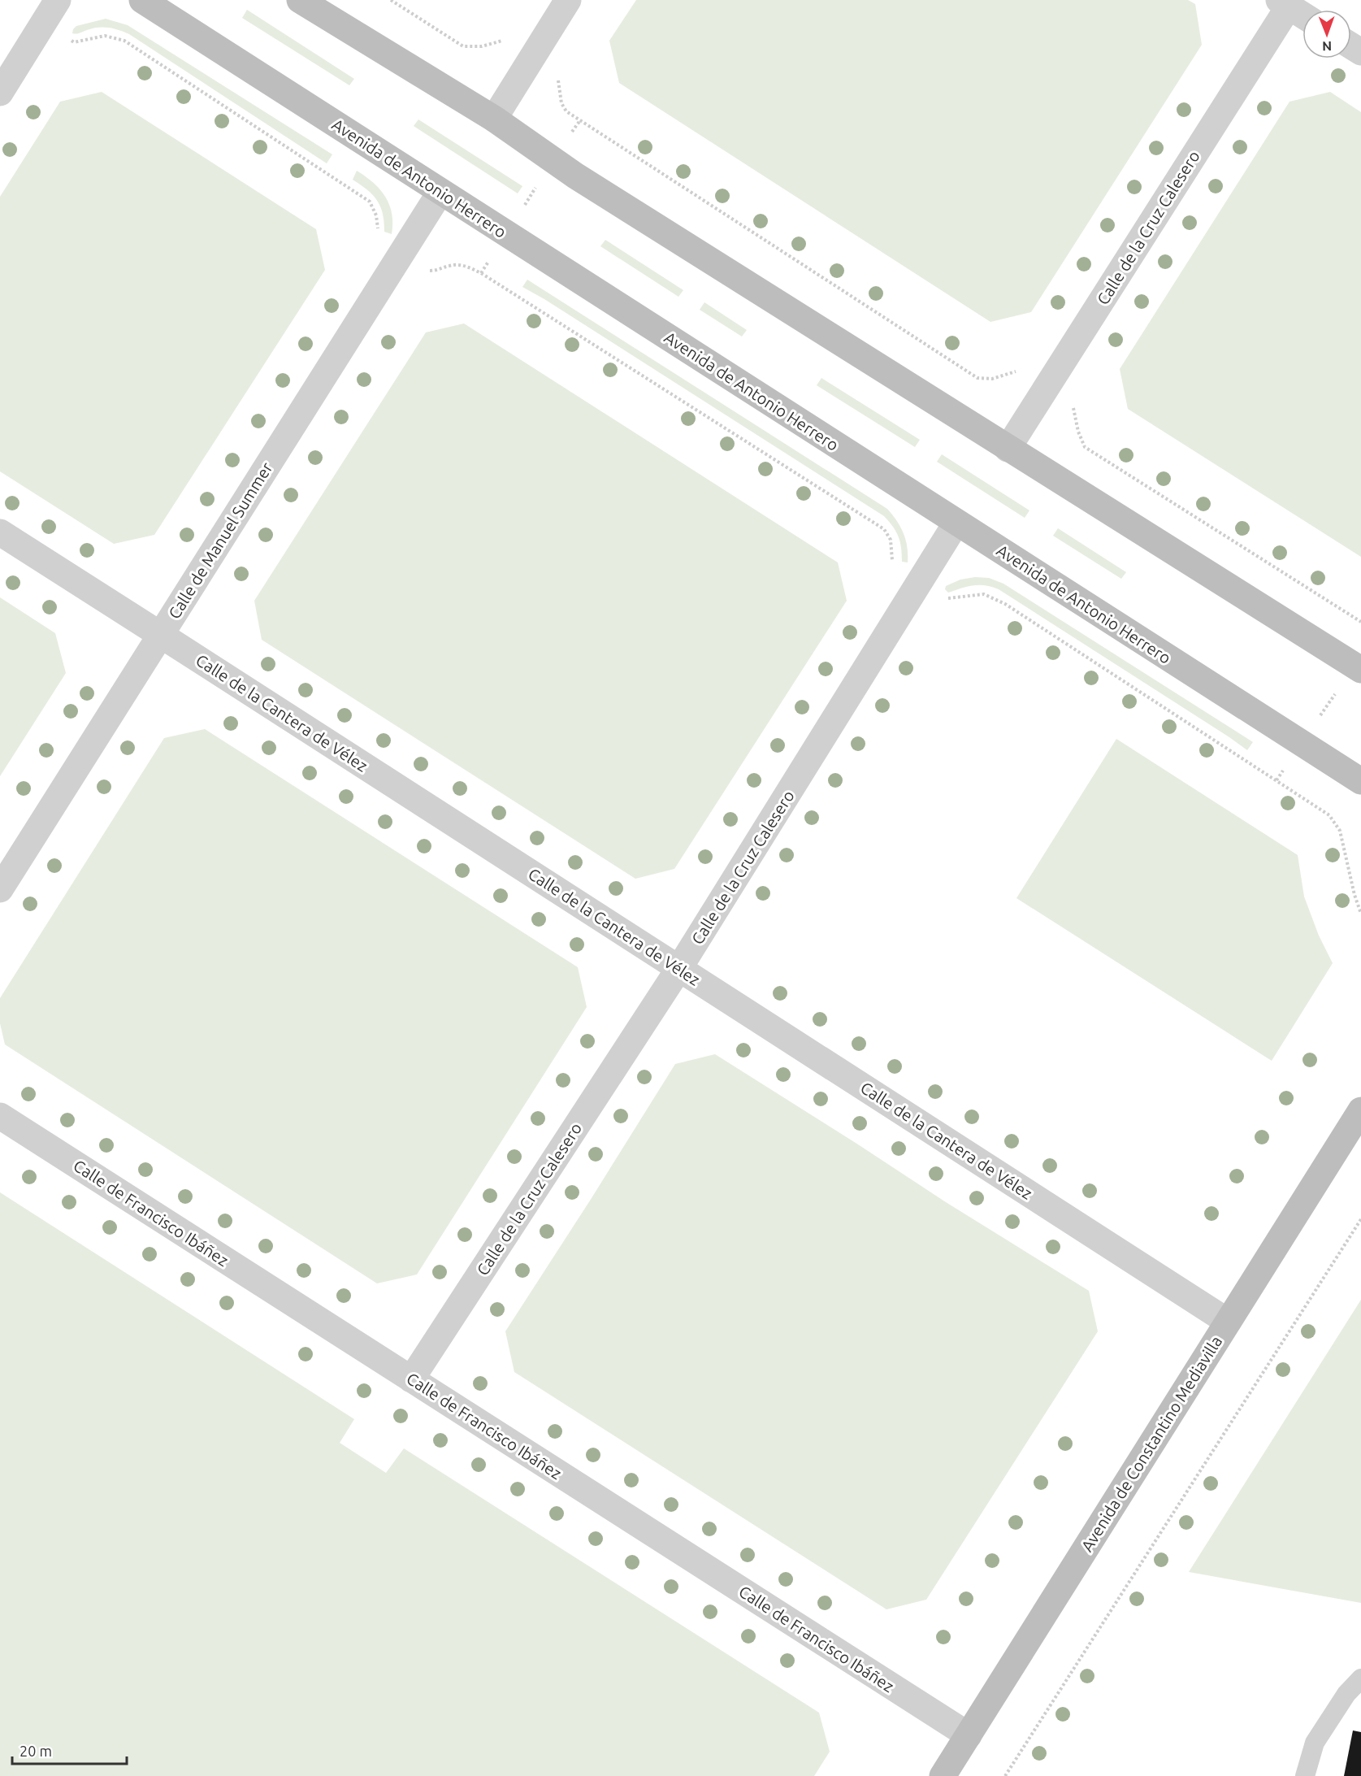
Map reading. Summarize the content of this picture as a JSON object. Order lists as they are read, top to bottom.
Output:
{
  "streets": {
    "street": [
      "Avenida de Antonio Herrero",
      "Calle de la Cruz Calesero",
      "Calle de Manuel Summer",
      "Calle de la Cantera de Vélez",
      "Calle de Francisco Ibáñez",
      "Avenida de Constantino Mediavilla"
    ]
  },
  "crossings": [
    ["Avenida de Antonio Herrero", "Calle de la Cruz Calesero"],
    ["Avenida de Antonio Herrero", "Calle de Manuel Summer"],
    ["Calle de la Cruz Calesero", "Calle de la Cantera de Vélez"],
    ["Calle de la Cruz Calesero", "Calle de Francisco Ibáñez"],
    ["Calle de Manuel Summer", "Calle de la Cantera de Vélez"],
    ["Calle de la Cantera de Vélez", "Avenida de Constantino Mediavilla"],
    ["Calle de Francisco Ibáñez", "Avenida de Constantino Mediavilla"]
  ],
  "scale_bar": "20 m",
  "north": "bottom"
}
